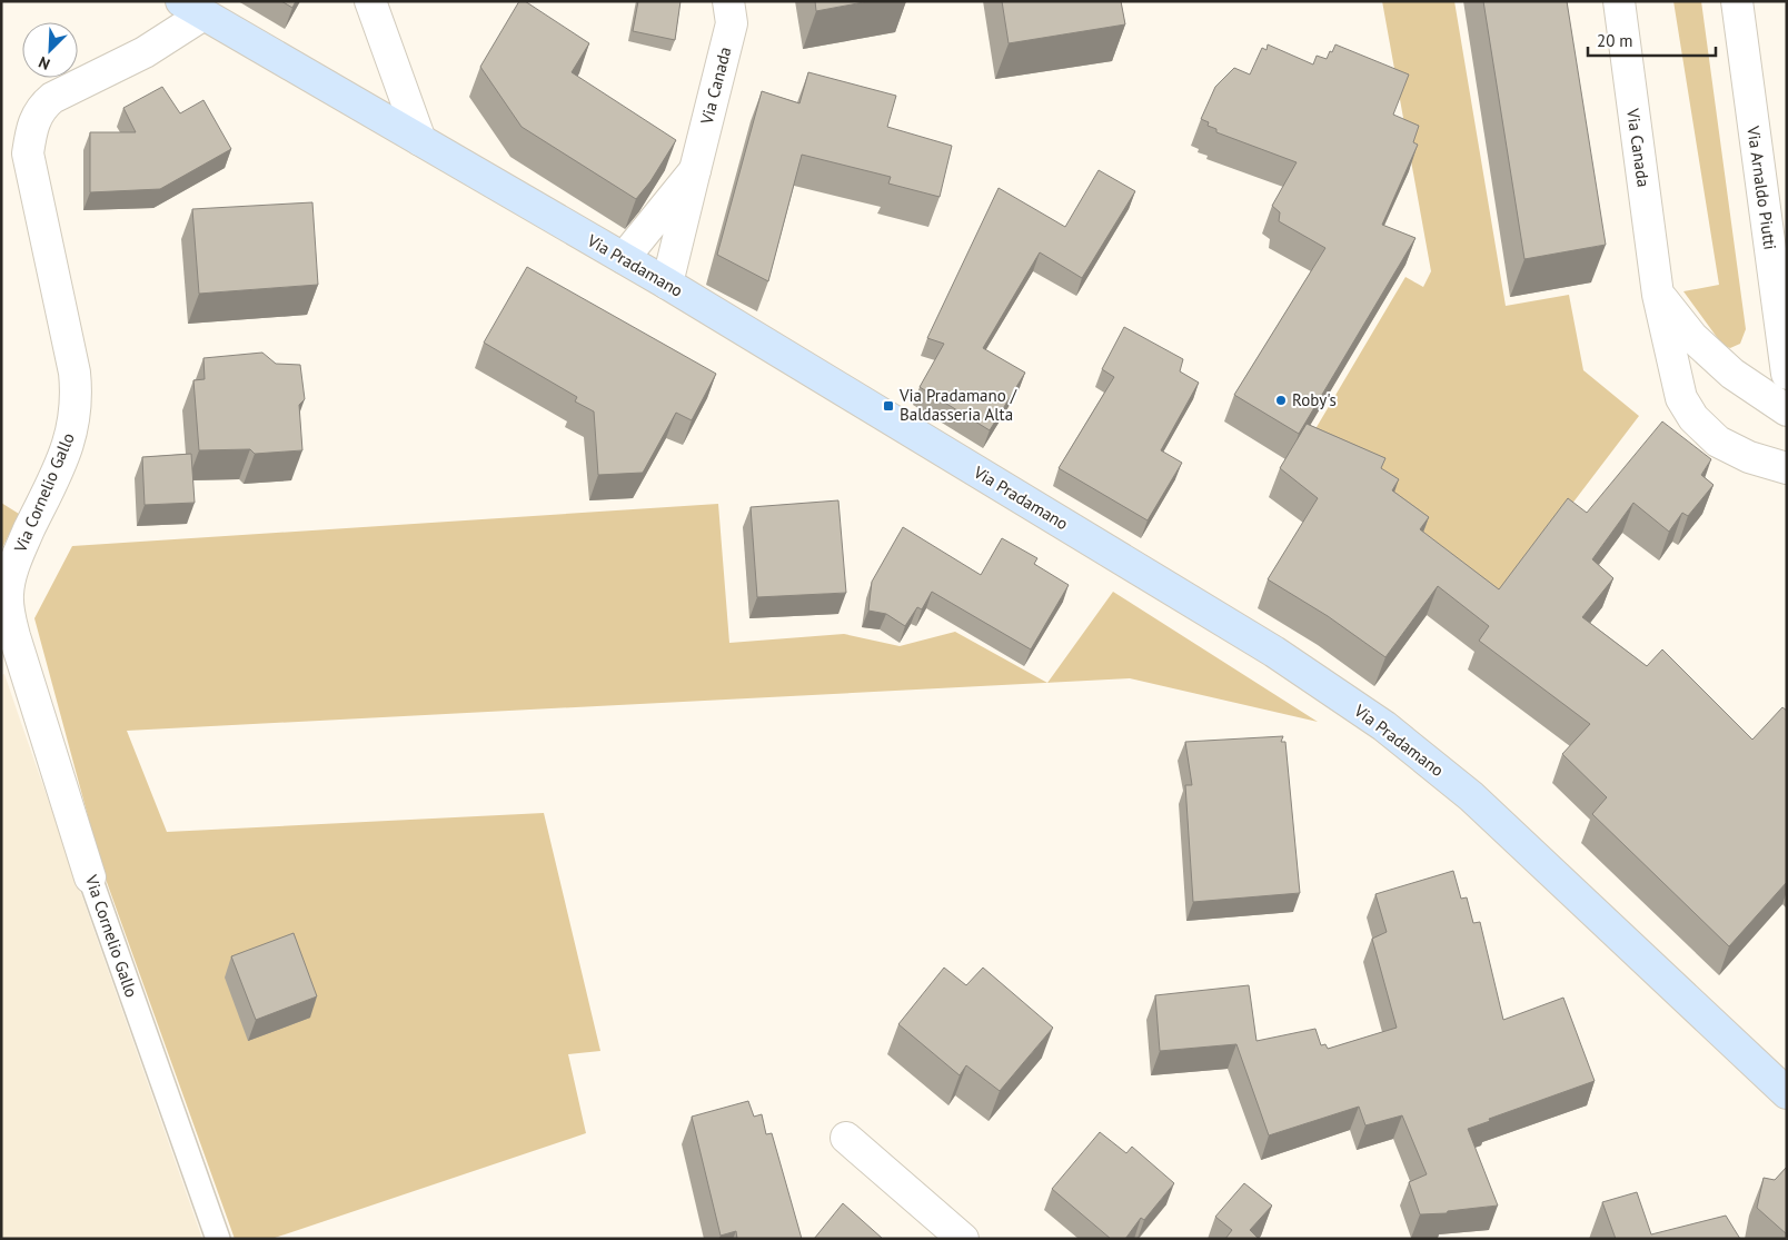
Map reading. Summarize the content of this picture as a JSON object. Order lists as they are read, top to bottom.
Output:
{
  "streets": {
    "street": [
      "Via Canada",
      "Via Arnaldo Piutti",
      "Via Pradamano",
      "Via Cornelio Gallo"
    ]
  },
  "crossings": [
    ["Via Canada", "Via Pradamano"],
    ["Via Pradamano", "Via Cornelio Gallo"]
  ],
  "places": {
    "other": ["Roby's"],
    "transit": ["Via Pradamano / Baldasseria Alta"]
  },
  "scale_bar": "20 m",
  "north": "bottom left"
}
